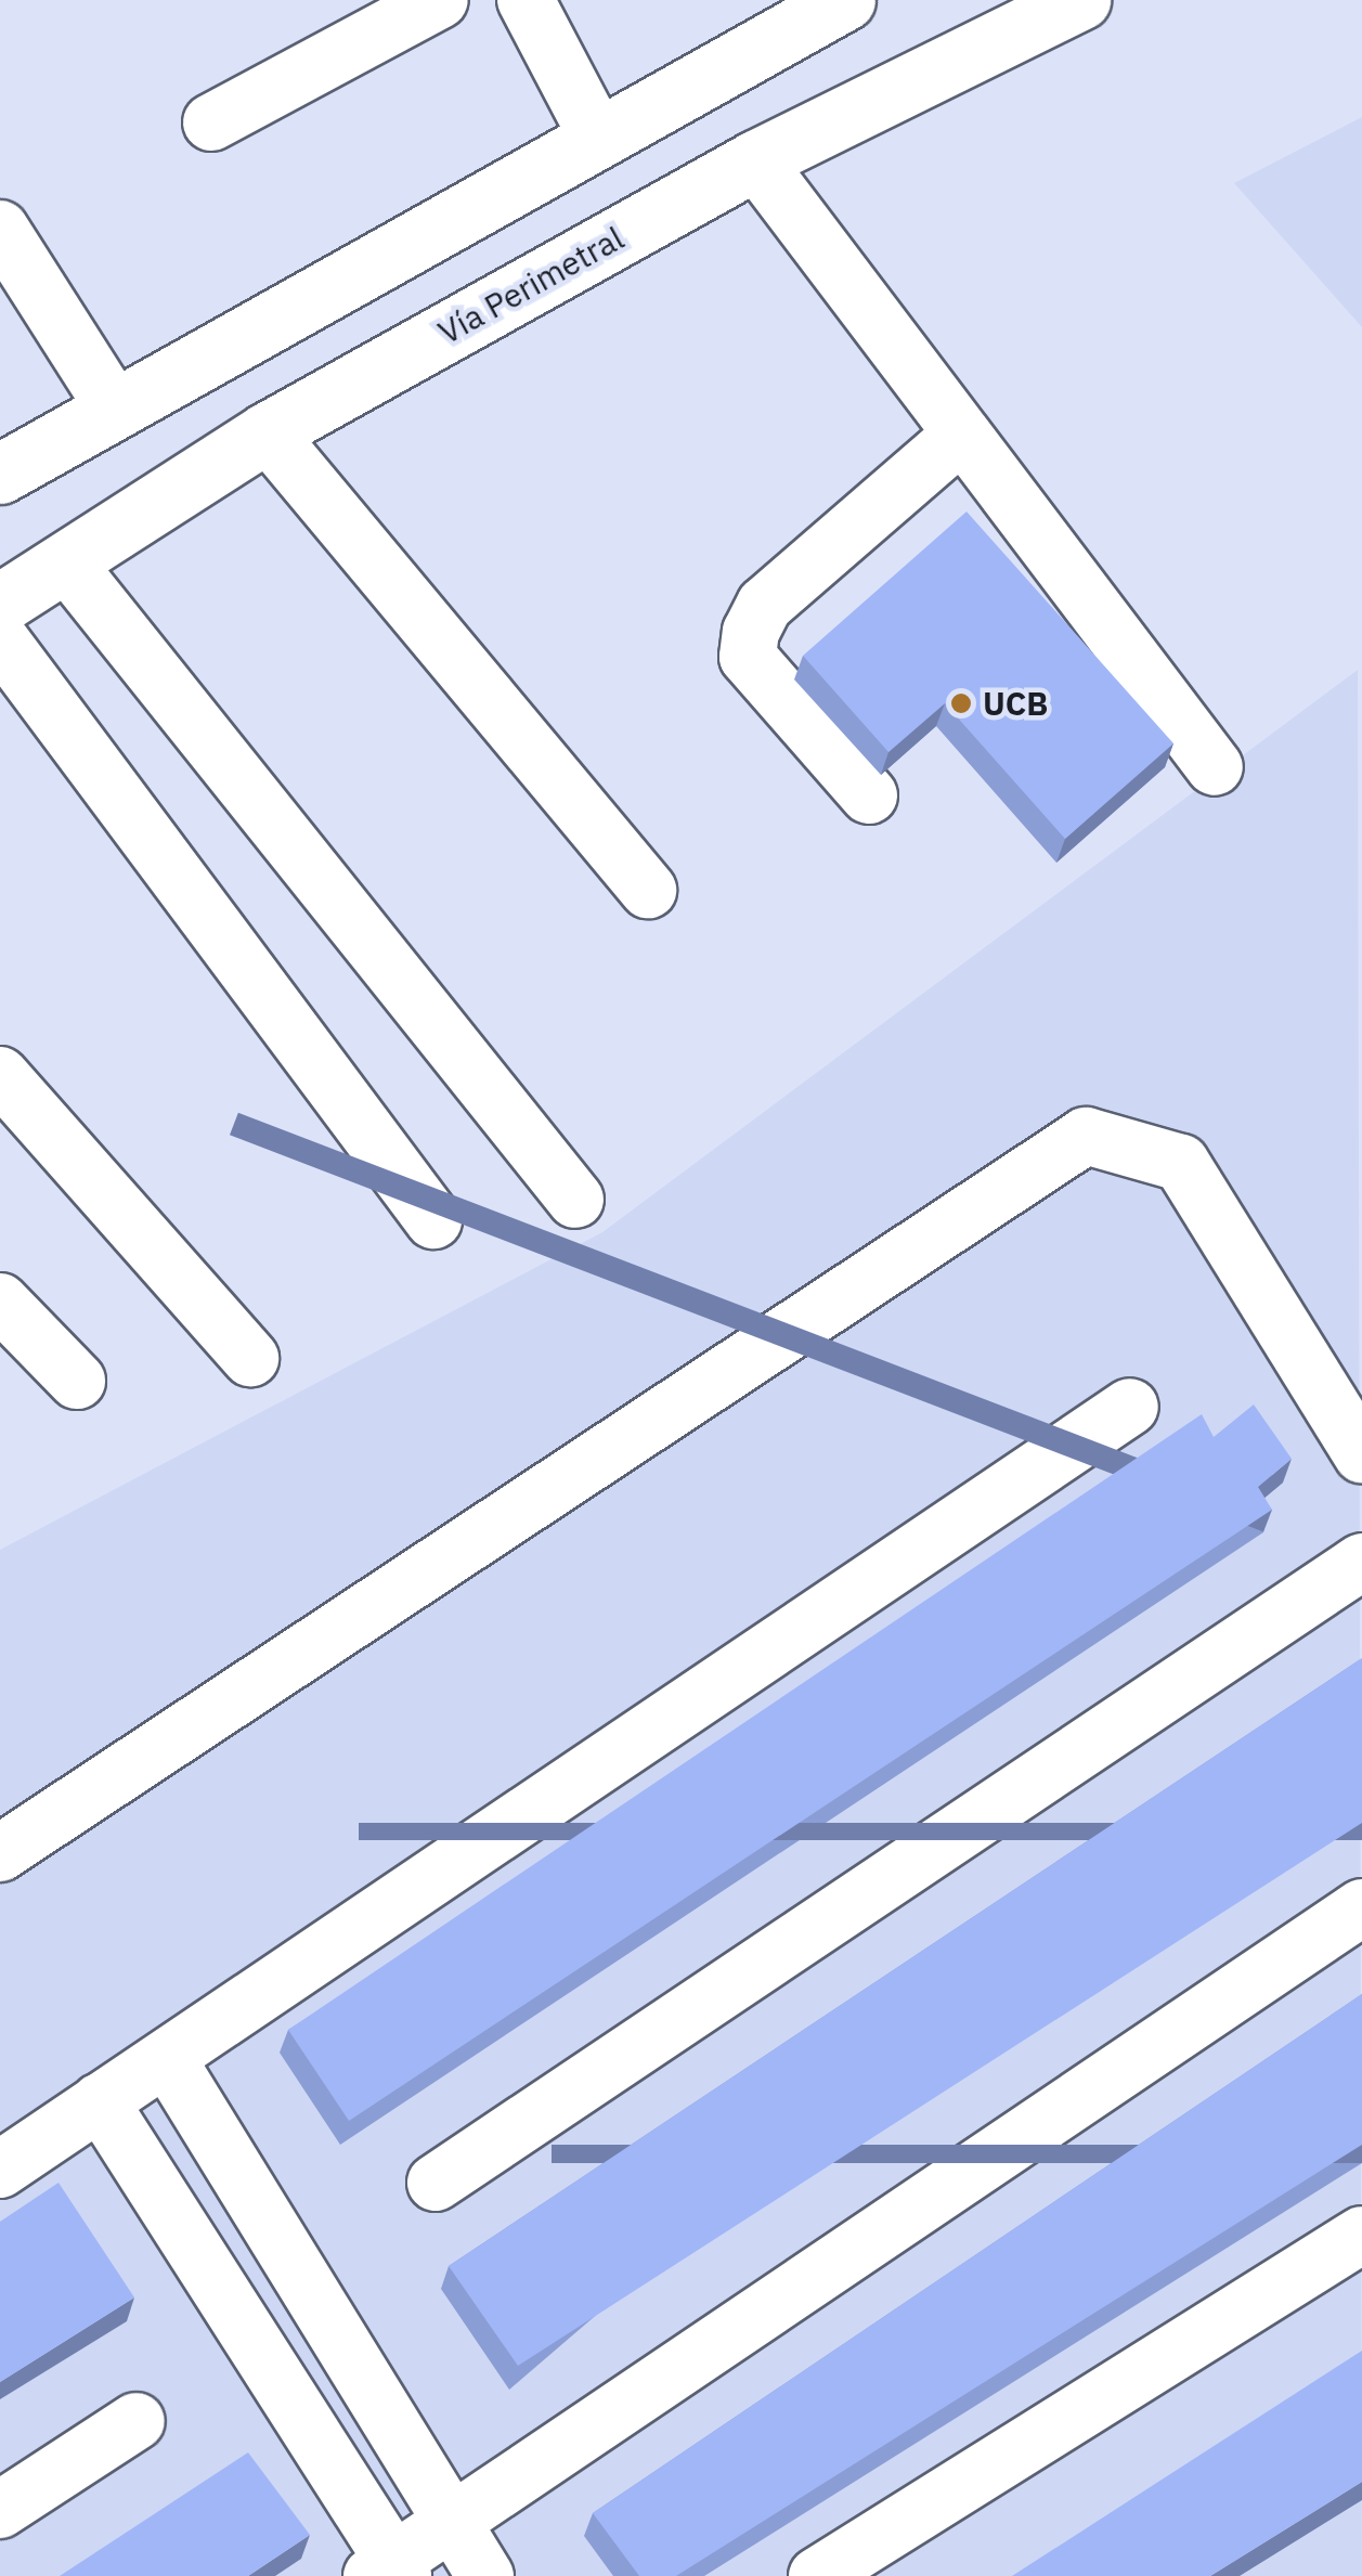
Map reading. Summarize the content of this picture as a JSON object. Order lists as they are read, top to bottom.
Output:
{
  "streets": {
    "highway": ["Vía Perimetral"]
  },
  "places": ["UCB"]
}
